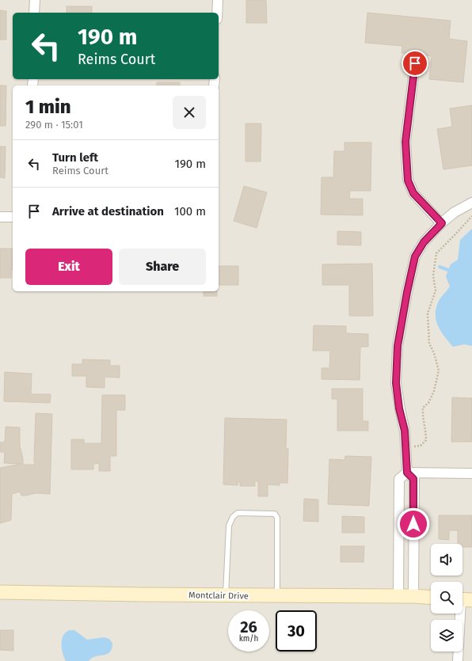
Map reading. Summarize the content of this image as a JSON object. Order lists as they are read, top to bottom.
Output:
{
  "streets": {
    "street": ["Montclair Drive"]
  },
  "page": {
    "turn": ["190 m", "Reims Court"],
    "heading": ["1 min", "290 m · 15:01"],
    "list": [
      {
        "name": "Turn left",
        "note": "Reims Court",
        "value": "190 m"
      },
      {
        "name": "Arrive at destination",
        "value": "100 m"
      }
    ],
    "buttons": ["Exit", "Share"],
    "speed": "26 km/h",
    "limit": "30"
  }
}
